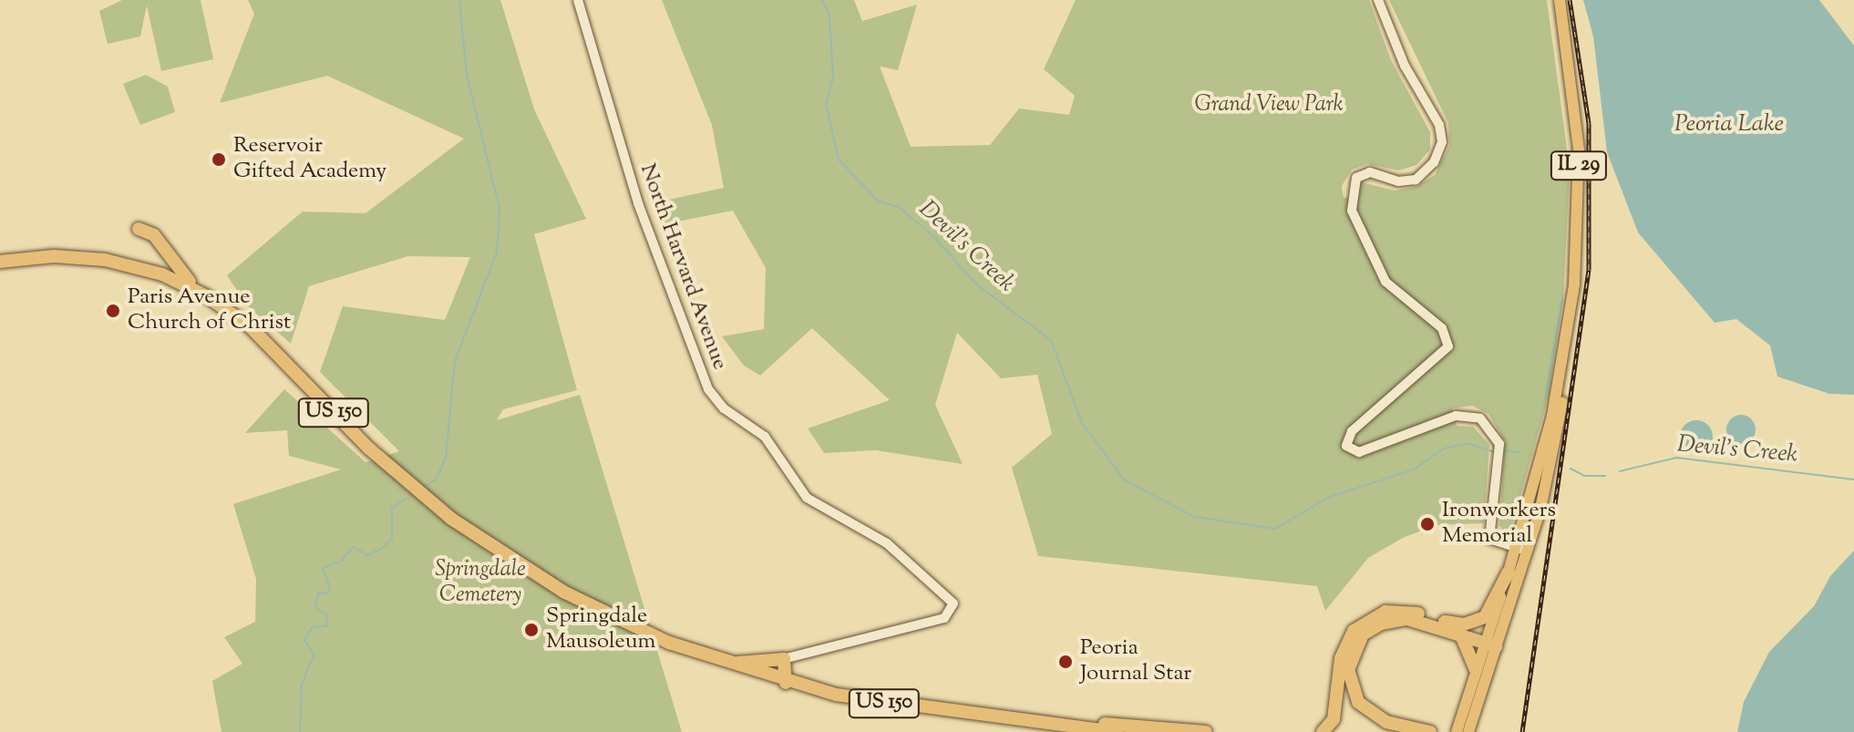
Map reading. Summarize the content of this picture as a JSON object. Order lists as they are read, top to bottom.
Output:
{
  "streets": {
    "highway": ["US 150"],
    "main road": ["IL 29"],
    "street": ["North Harvard Avenue"]
  },
  "water": ["Peoria Lake", "Devil's Creek"],
  "parks": ["Grand View Park", "Springdale Cemetery"],
  "places": [
    "Reservoir Gifted Academy",
    "Paris Avenue Church of Christ",
    "Ironworkers Memorial",
    "Springdale Mausoleum",
    "Peoria Journal Star"
  ]
}
